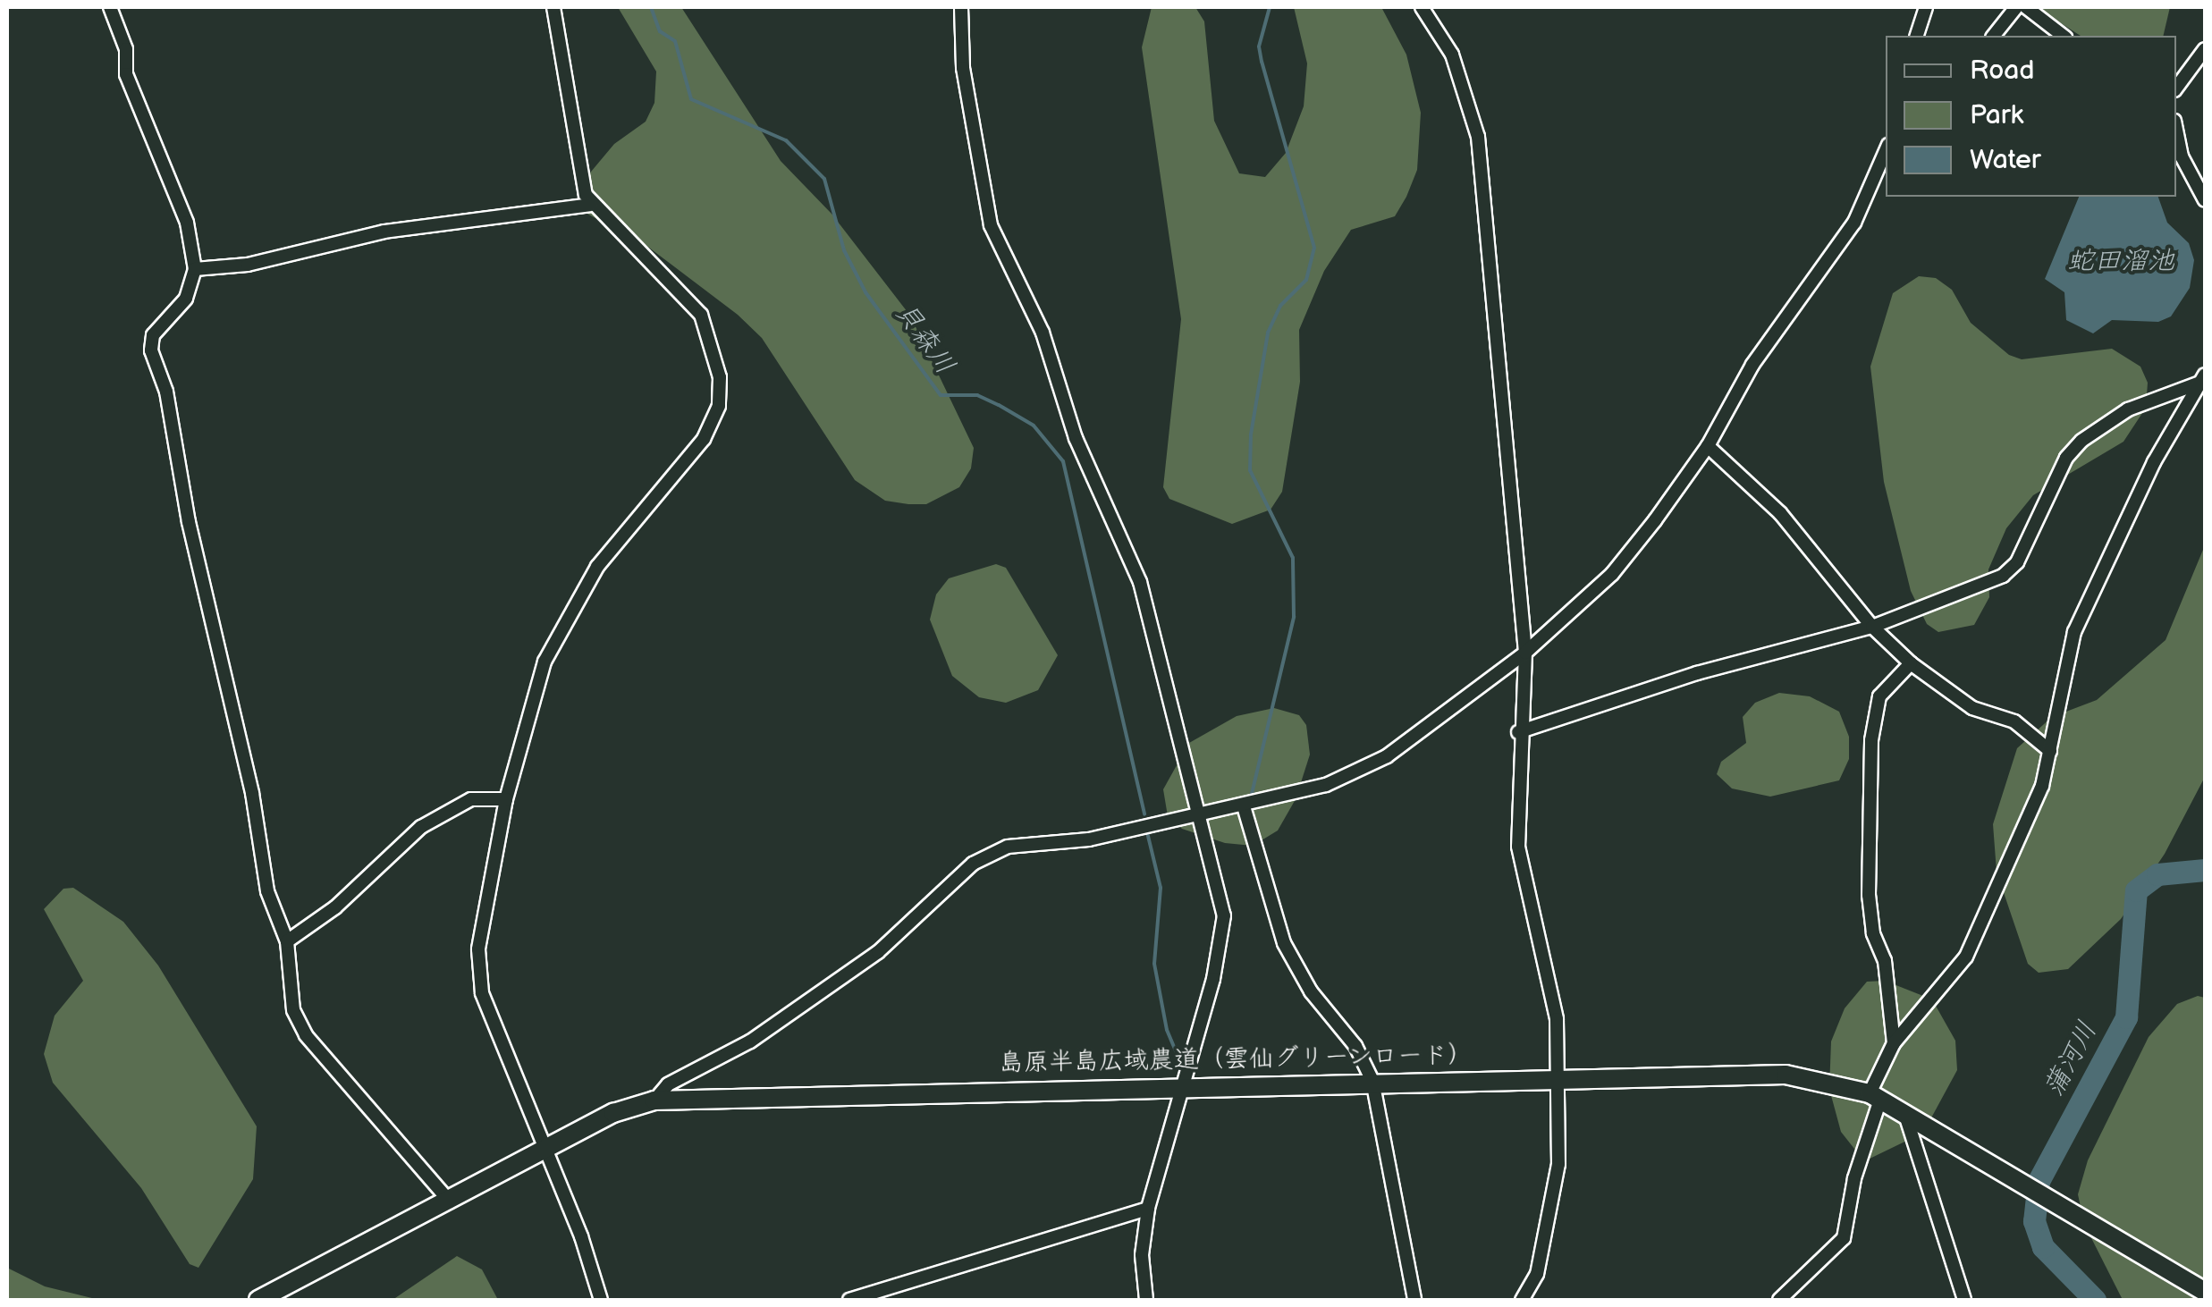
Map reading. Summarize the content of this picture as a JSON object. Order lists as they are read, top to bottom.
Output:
{
  "streets": {
    "street": ["島原半島広域農道（雲仙グリーンロード）"]
  },
  "water": ["蛇田溜池", "貝森川", "蒲河川"],
  "legend": ["Road", "Park", "Water"]
}
